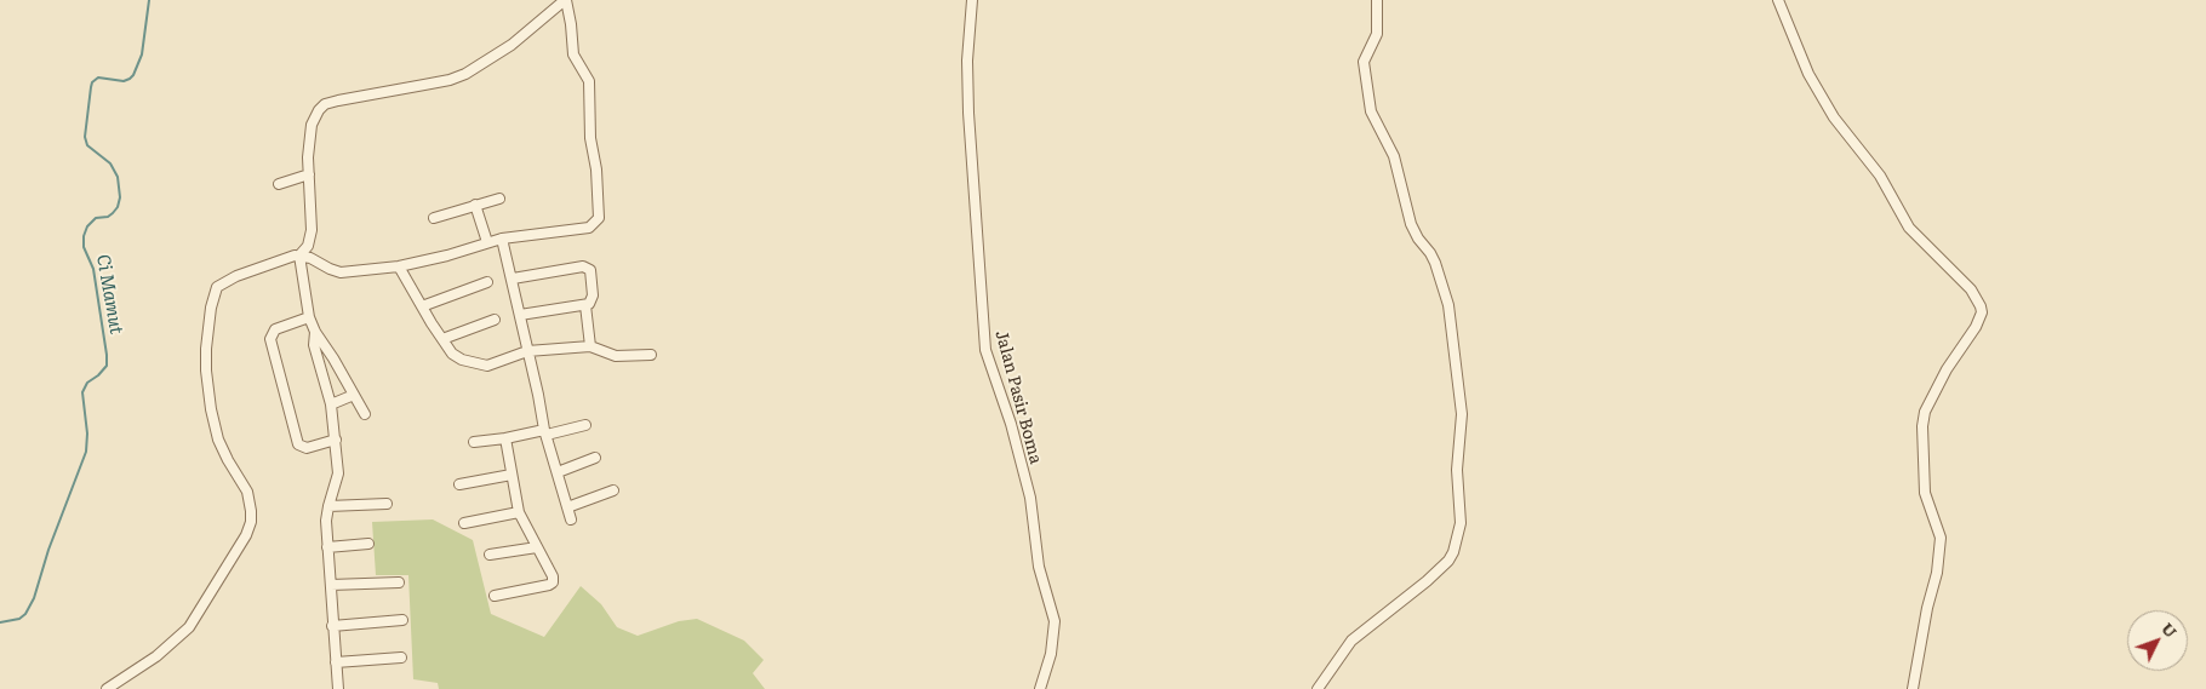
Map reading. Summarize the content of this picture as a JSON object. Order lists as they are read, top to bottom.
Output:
{
  "streets": {
    "street": ["Jalan Pasir Boma"]
  },
  "water": ["Ci Mamut"],
  "north": "top right"
}
